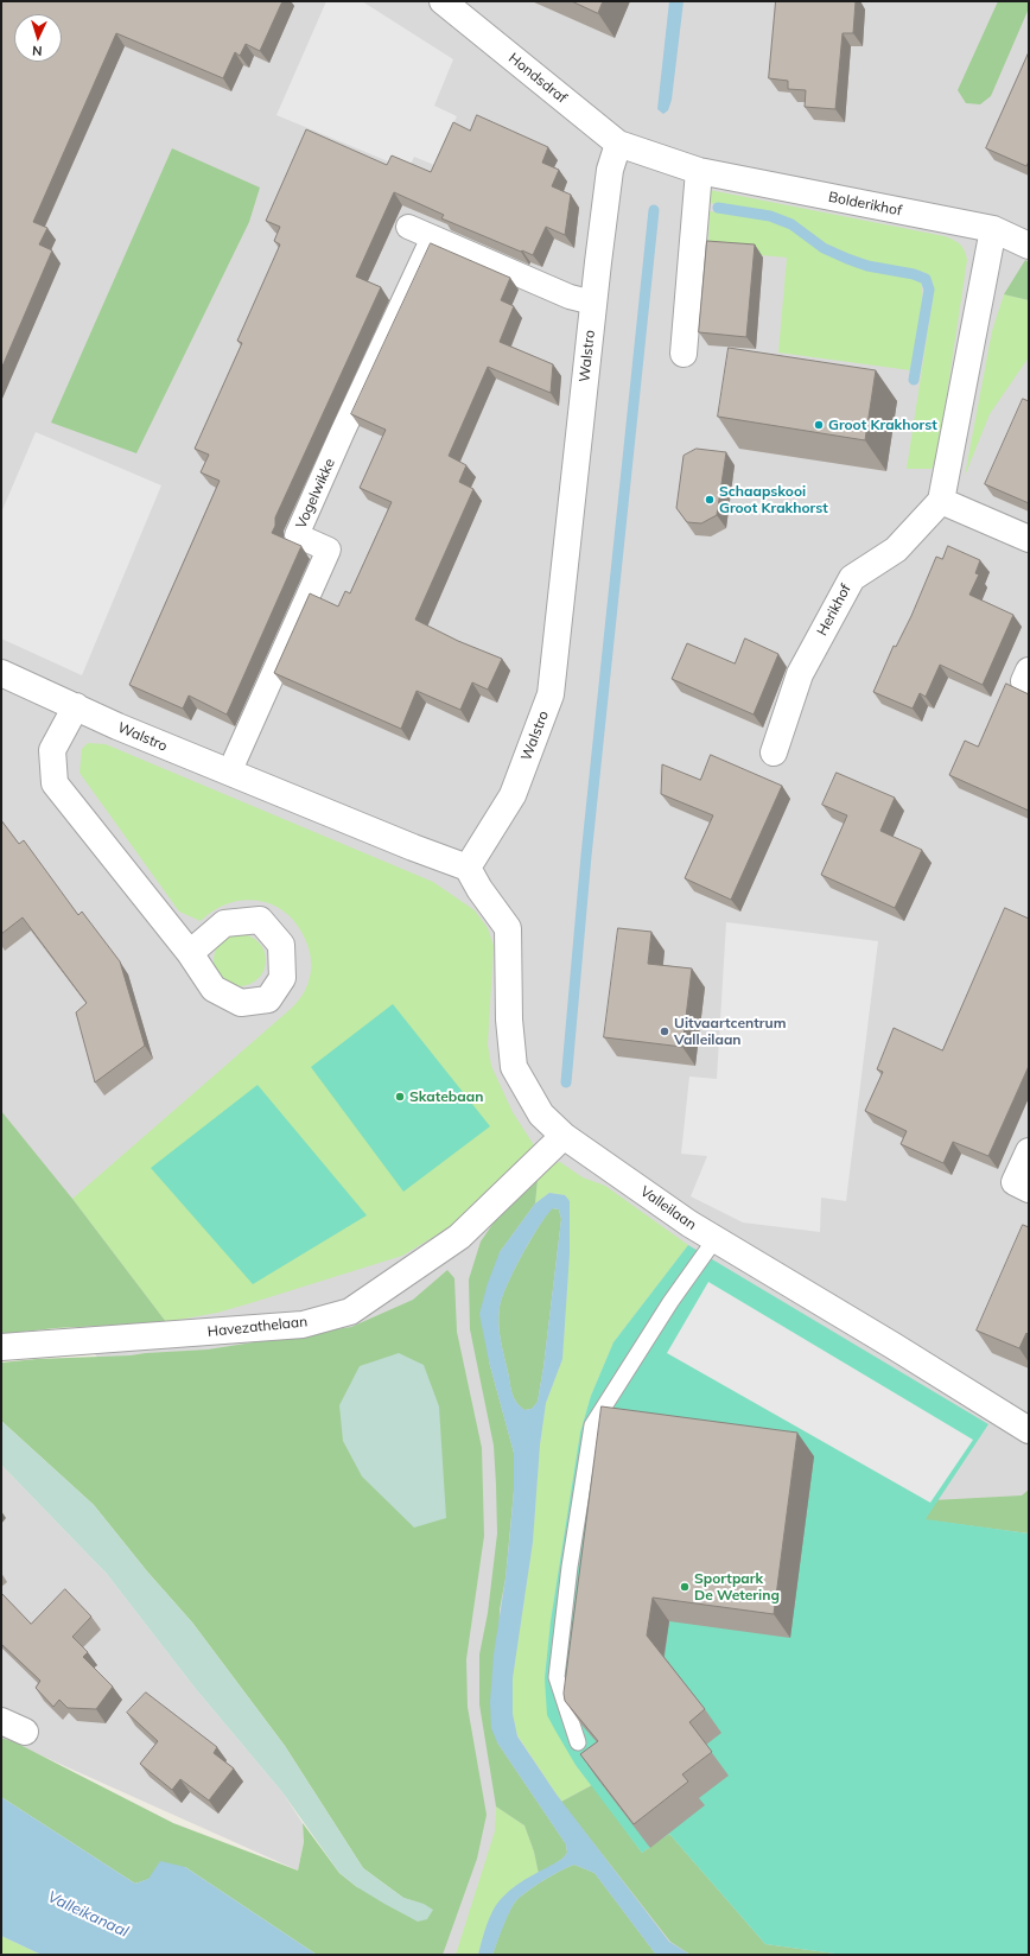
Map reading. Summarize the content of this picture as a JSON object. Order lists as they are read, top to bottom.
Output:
{
  "streets": {
    "street": [
      "Hondsdraf",
      "Bolderikhof",
      "Walstro",
      "Vogelwikke",
      "Herikhof",
      "Valleilaan",
      "Havezathelaan"
    ]
  },
  "crossings": [
    ["Hondsdraf", "Bolderikhof"],
    ["Hondsdraf", "Walstro"],
    ["Bolderikhof", "Walstro"],
    ["Walstro", "Valleilaan"],
    ["Valleilaan", "Havezathelaan"]
  ],
  "water": ["Valleikanaal"],
  "places": [
    "Groot Krakhorst",
    "Schaapskooi Groot Krakhorst",
    "Uitvaartcentrum Valleilaan",
    "Skatebaan",
    "Sportpark De Wetering"
  ],
  "north": "bottom"
}
